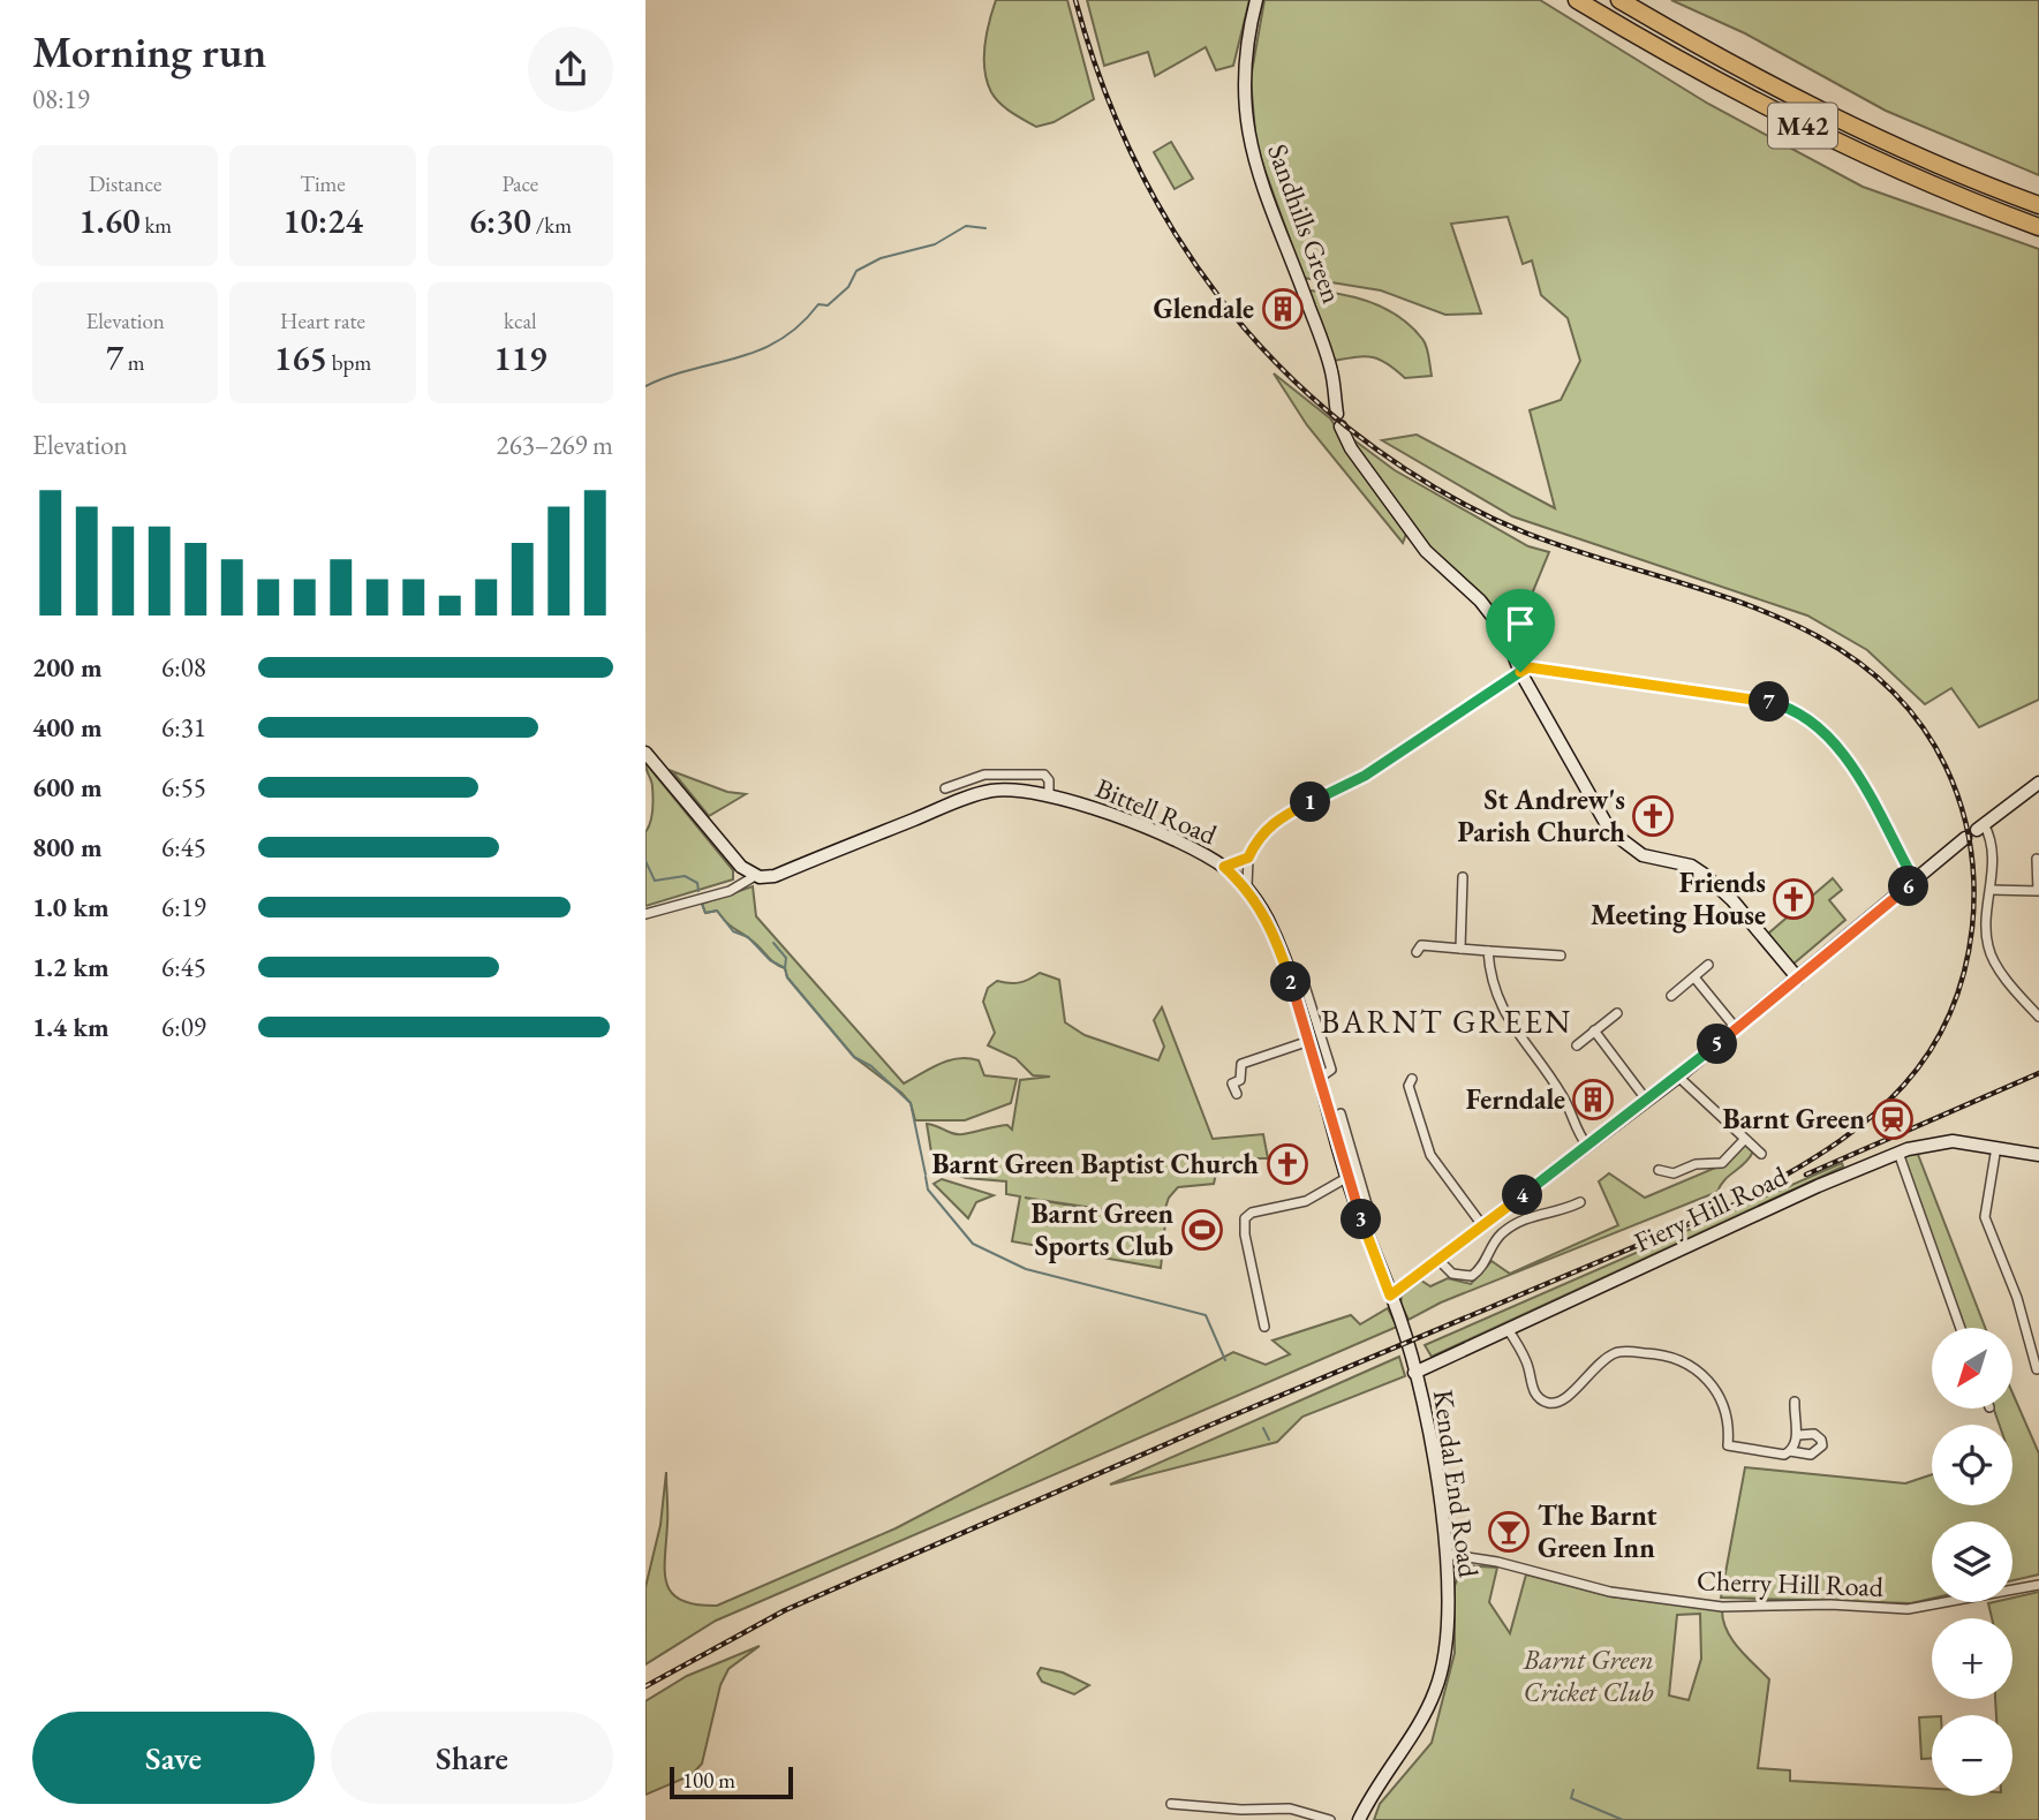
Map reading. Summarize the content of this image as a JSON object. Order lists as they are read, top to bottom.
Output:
{
  "streets": {
    "highway": ["M42"],
    "street": [
      "Sandhills Green",
      "Bittell Road",
      "Fiery Hill Road",
      "Kendal End Road",
      "Cherry Hill Road"
    ]
  },
  "crossings": [
    ["Bittell Road", "Fiery Hill Road"],
    ["Bittell Road", "Kendal End Road"],
    ["Fiery Hill Road", "Kendal End Road"],
    ["Kendal End Road", "Cherry Hill Road"]
  ],
  "districts": ["BARNT GREEN"],
  "parks": ["Barnt Green Cricket Club"],
  "places": {
    "building": ["Glendale", "Ferndale"],
    "church": ["St Andrew's Parish Church", "Friends Meeting House", "Barnt Green Baptist Church"],
    "station": ["Barnt Green"],
    "sports": ["Barnt Green Sports Club"],
    "bar": ["The Barnt Green Inn"]
  },
  "scale_bar": "100 m",
  "north": "bottom left",
  "page": {
    "heading": ["Morning run", "08:19"],
    "stats": [
      ["Distance", "1.60 km"],
      ["Time", "10:24"],
      ["Pace", "6:30 /km"],
      ["Elevation", "7 m"],
      ["Heart rate", "165 bpm"],
      ["kcal", "119"]
    ],
    "chart": ["Elevation", "263–269 m"],
    "list": [
      {
        "name": "200 m",
        "note": "6:08"
      },
      {
        "name": "400 m",
        "note": "6:31"
      },
      {
        "name": "600 m",
        "note": "6:55"
      },
      {
        "name": "800 m",
        "note": "6:45"
      },
      {
        "name": "1.0 km",
        "note": "6:19"
      },
      {
        "name": "1.2 km",
        "note": "6:45"
      },
      {
        "name": "1.4 km",
        "note": "6:09"
      }
    ],
    "pins": [
      "7",
      "1",
      "6",
      "2",
      "5",
      "4",
      "3"
    ],
    "map_buttons": ["+", "−"],
    "buttons": ["Save", "Share"],
    "scale": "100 m"
  }
}
